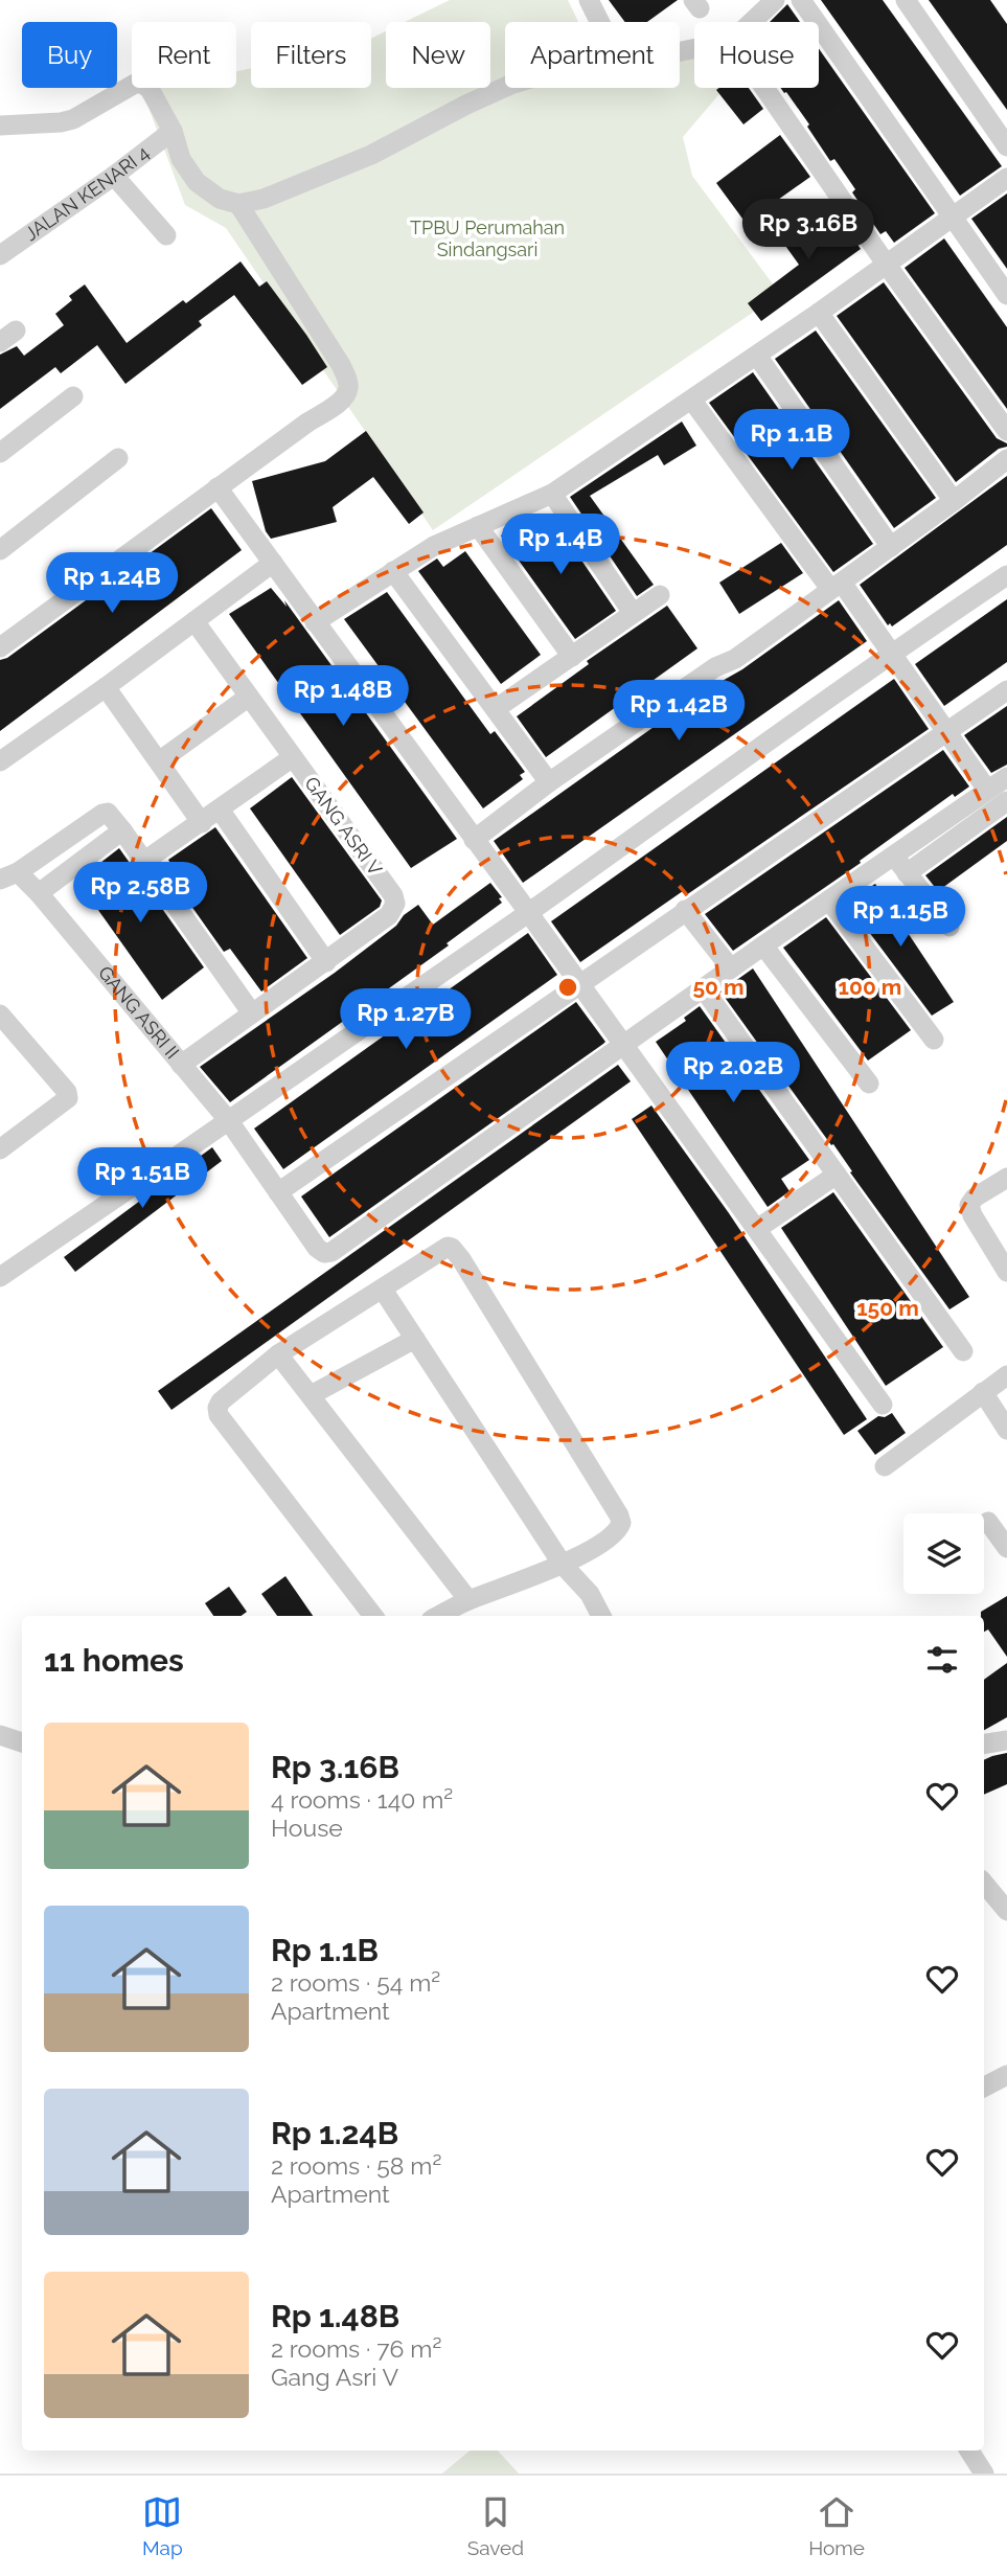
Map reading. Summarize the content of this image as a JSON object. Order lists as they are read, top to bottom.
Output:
{
  "streets": {
    "street": ["JALAN KENARI 4", "GANG ASRI V", "GANG ASRI II"]
  },
  "parks": ["TPBU Perumahan Sindangsari"],
  "page": {
    "chip": [
      "Buy",
      "Rent",
      "Filters",
      "New",
      "Apartment",
      "House"
    ],
    "price": [
      "Rp 3.16B",
      "Rp 1.1B",
      "Rp 1.4B",
      "Rp 1.24B",
      "Rp 1.48B",
      "Rp 1.42B",
      "Rp 2.58B",
      "Rp 1.15B",
      "Rp 1.27B",
      "Rp 2.02B",
      "Rp 1.51B"
    ],
    "heading": "11 homes",
    "list": [
      {
        "name": "Rp 3.16B",
        "note": "4 rooms · 140 m² · House"
      },
      {
        "name": "Rp 1.1B",
        "note": "2 rooms · 54 m² · Apartment"
      },
      {
        "name": "Rp 1.24B",
        "note": "2 rooms · 58 m² · Apartment"
      },
      {
        "name": "Rp 1.48B",
        "note": "2 rooms · 76 m² · Gang Asri V"
      }
    ],
    "tabs": ["Map", "Saved", "Home"]
  },
  "rings": ["50 m", "100 m", "150 m"]
}
